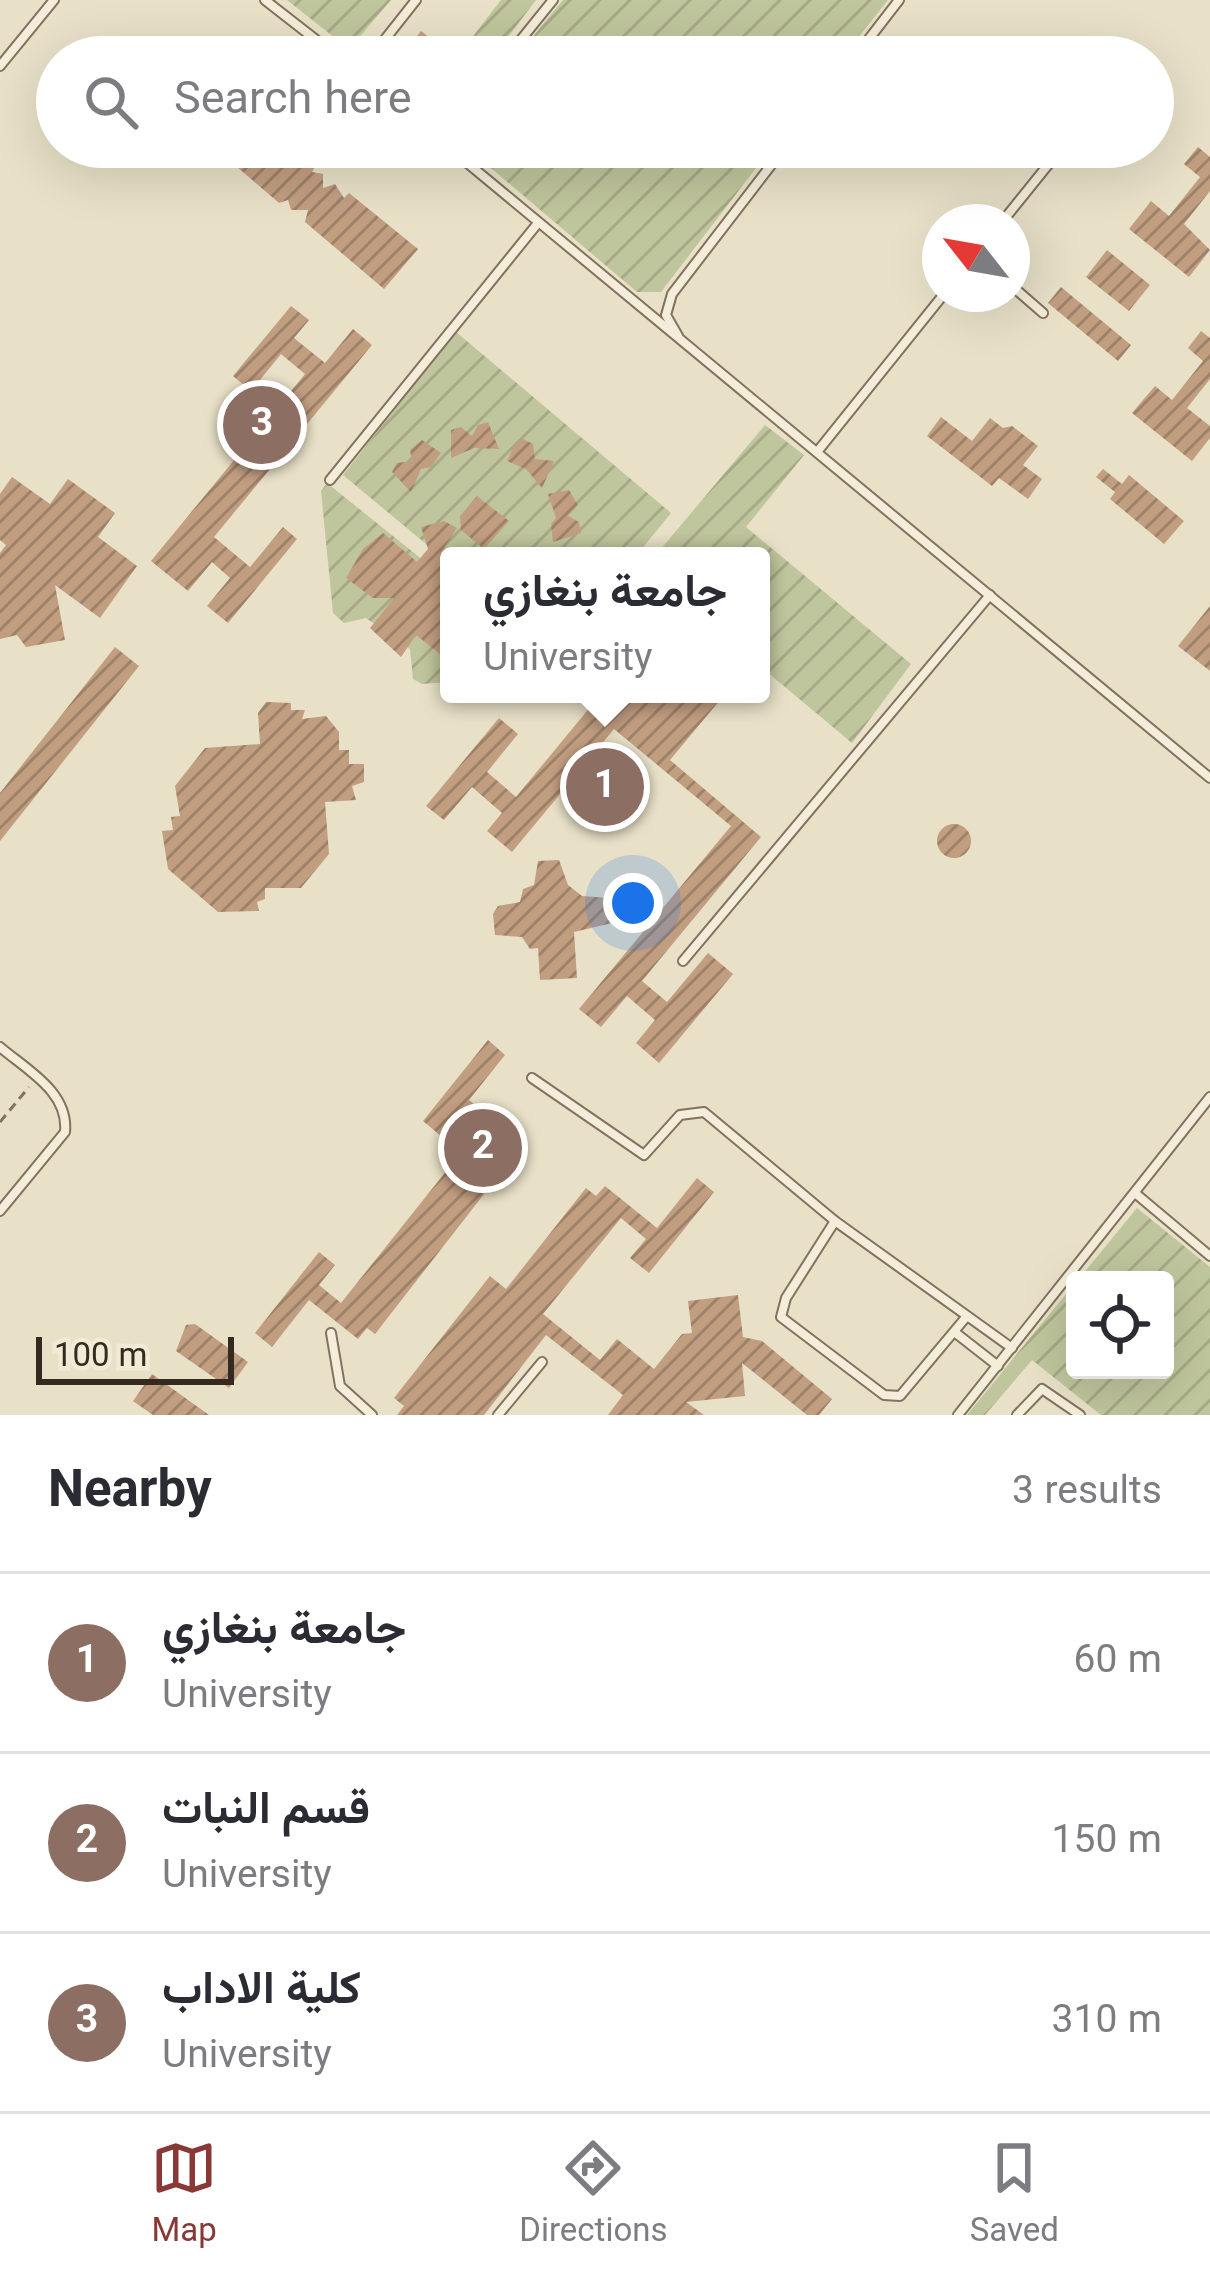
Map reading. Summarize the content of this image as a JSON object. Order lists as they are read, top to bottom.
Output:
{
  "scale_bar": "100 m",
  "north": "top left",
  "page": {
    "search": "Search here",
    "pins": ["3", "1", "2"],
    "popup": ["جامعة بنغازي", "University"],
    "scale": "100 m",
    "heading": ["Nearby", "3 results"],
    "list": [
      {
        "mark": "1",
        "name": "جامعة بنغازي",
        "note": "University",
        "value": "60 m"
      },
      {
        "mark": "2",
        "name": "قسم النبات",
        "note": "University",
        "value": "150 m"
      },
      {
        "mark": "3",
        "name": "كلية الاداب",
        "note": "University",
        "value": "310 m"
      }
    ],
    "nav": ["Map", "Directions", "Saved"]
  }
}
